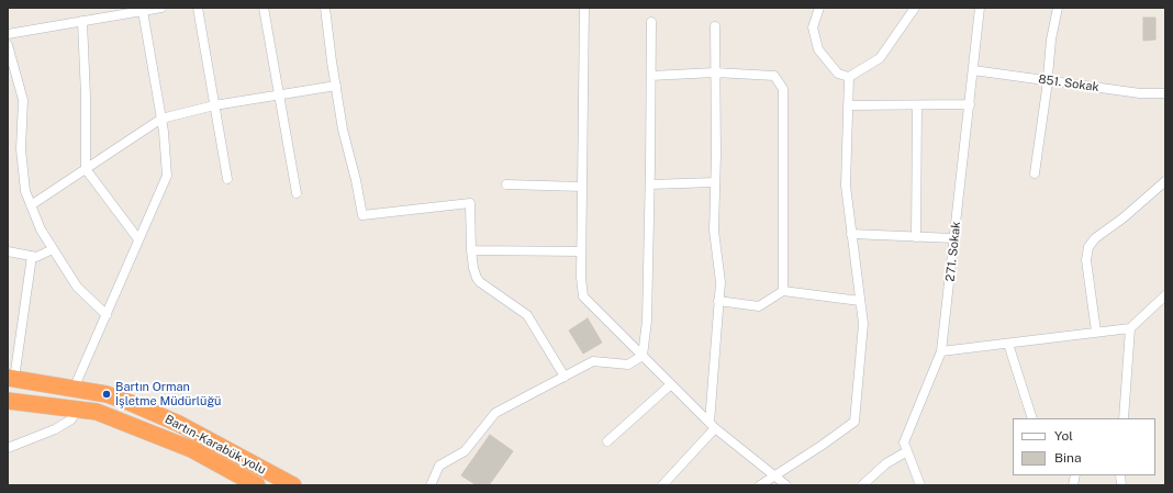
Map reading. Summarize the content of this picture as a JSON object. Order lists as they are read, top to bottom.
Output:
{
  "streets": {
    "highway": ["Bartın-Karabük yolu"],
    "street": ["851. Sokak", "271. Sokak"]
  },
  "crossings": [
    ["851. Sokak", "271. Sokak"]
  ],
  "places": ["Bartın Orman İşletme Müdürlüğü"],
  "legend": ["Yol", "Bina"]
}
